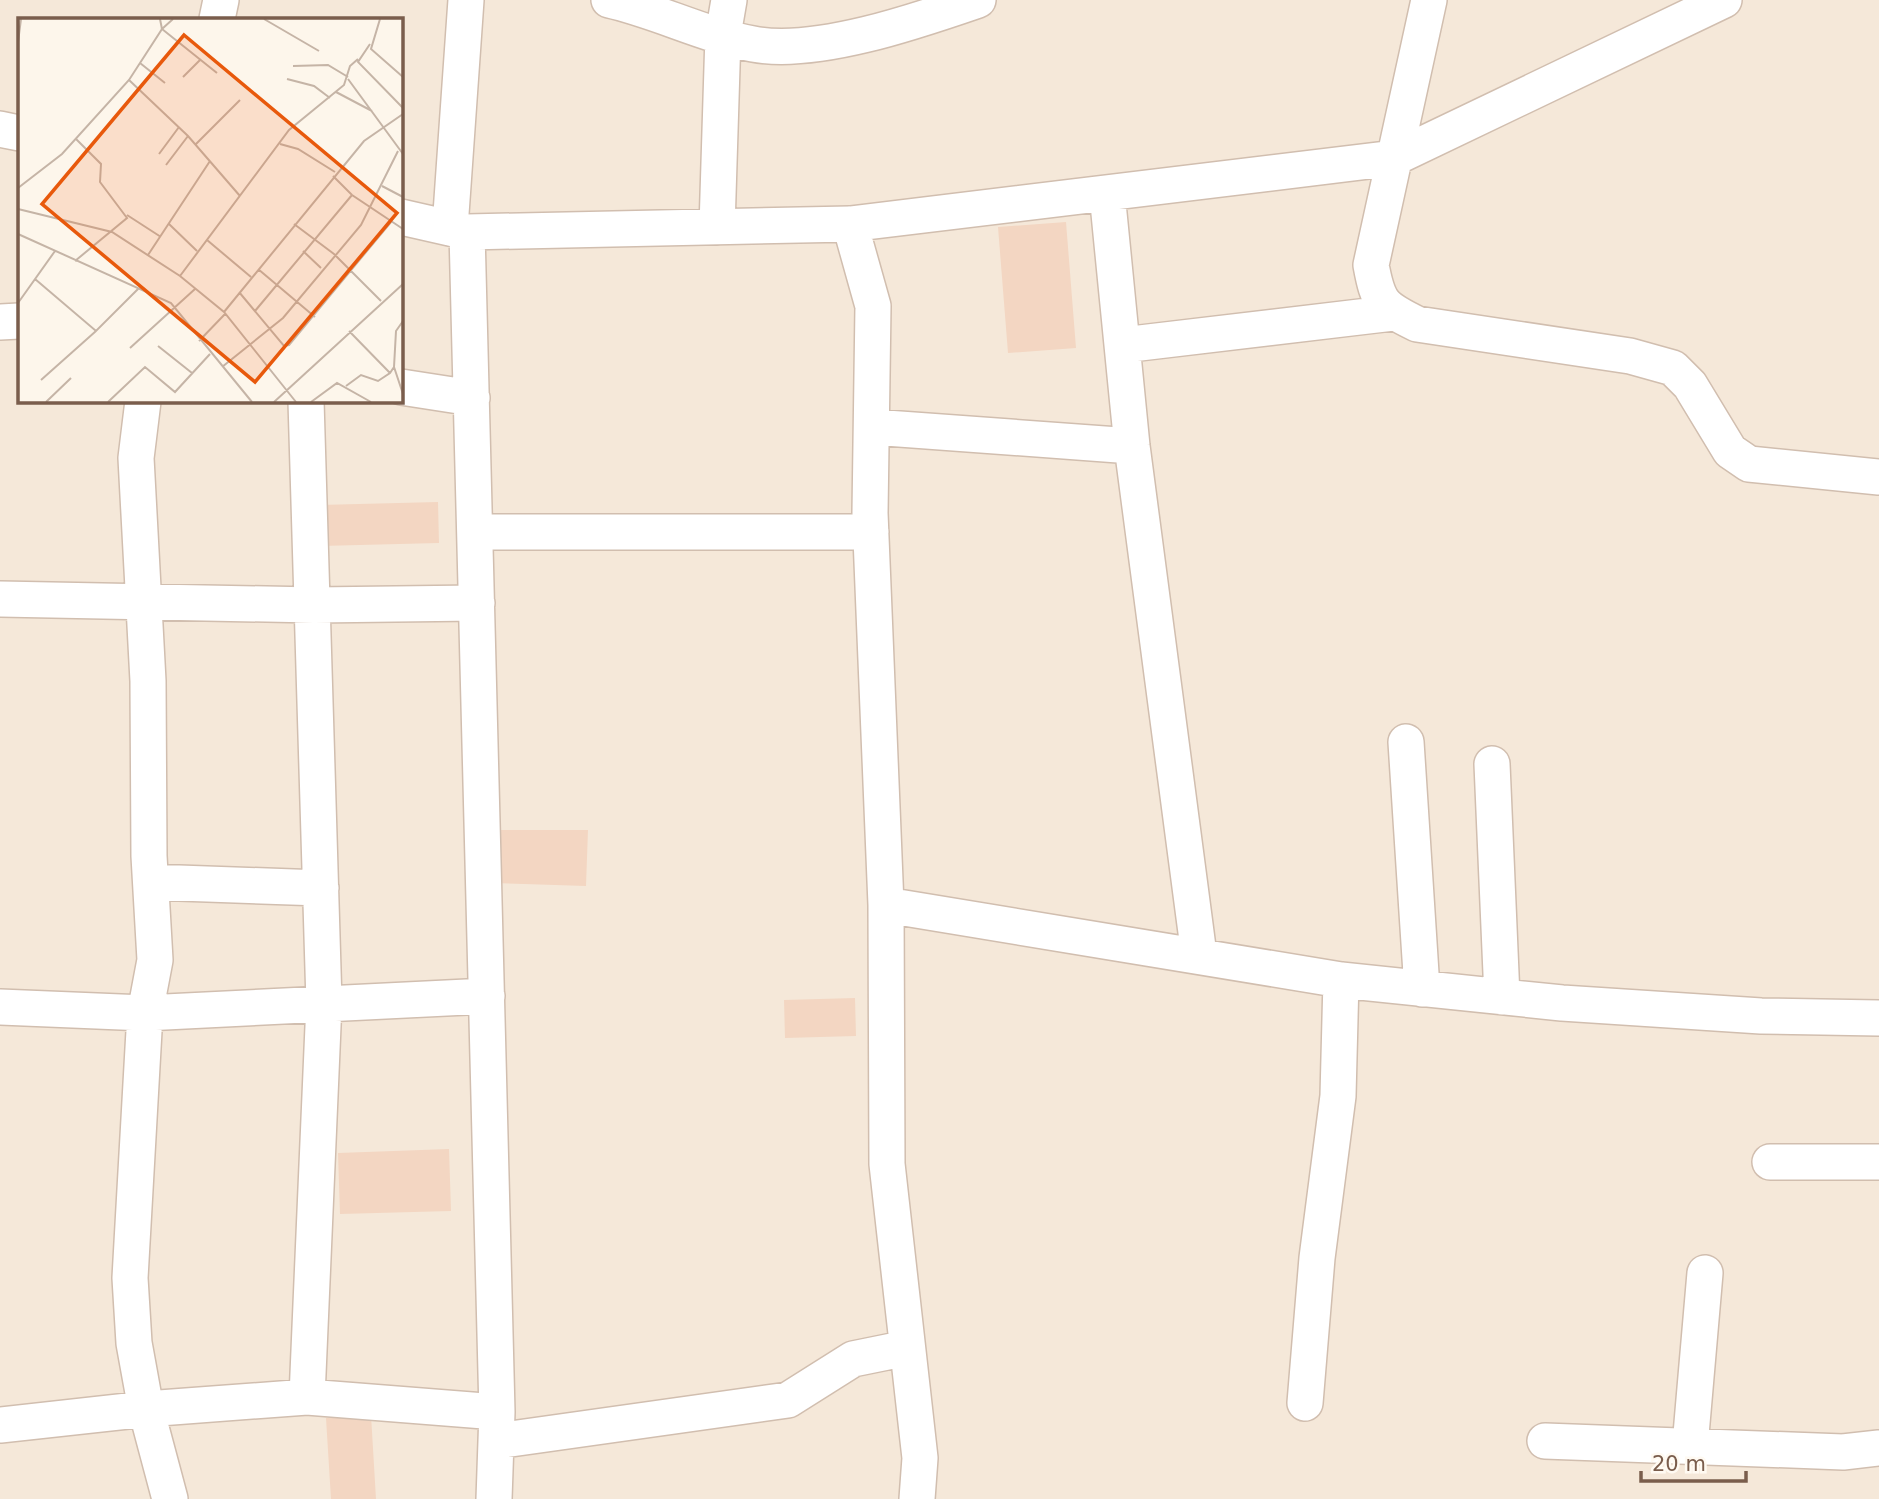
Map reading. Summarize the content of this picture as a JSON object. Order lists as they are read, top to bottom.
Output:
{
  "scale_bar": "20 m"
}
